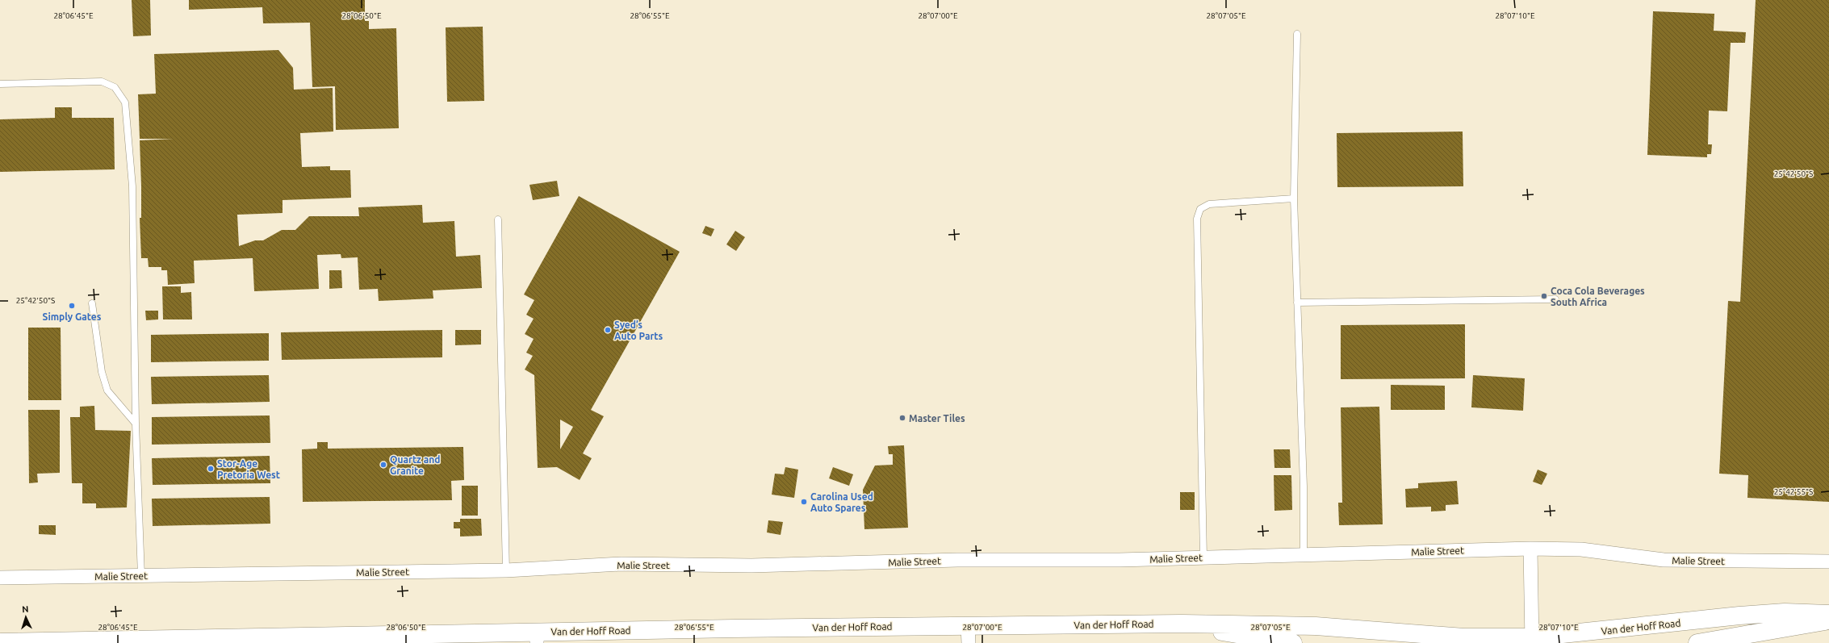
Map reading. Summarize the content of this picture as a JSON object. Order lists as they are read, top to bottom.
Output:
{
  "streets": {
    "main road": ["Van der Hoff Road"],
    "street": ["Malie Street"]
  },
  "places": [
    "Coca Cola Beverages South Africa",
    "Simply Gates",
    "Syed’s Auto Parts",
    "Master Tiles",
    "Quartz and Granite",
    "Stor-Age Pretoria West",
    "Carolina Used Auto Spares"
  ],
  "north": "top",
  "coordinates": [
    "28°06'45\"E",
    "28°06'50\"E",
    "28°06'55\"E",
    "28°07'00\"E",
    "28°07'05\"E",
    "28°07'10\"E",
    "25°42'50\"S",
    "25°42'55\"S"
  ]
}
